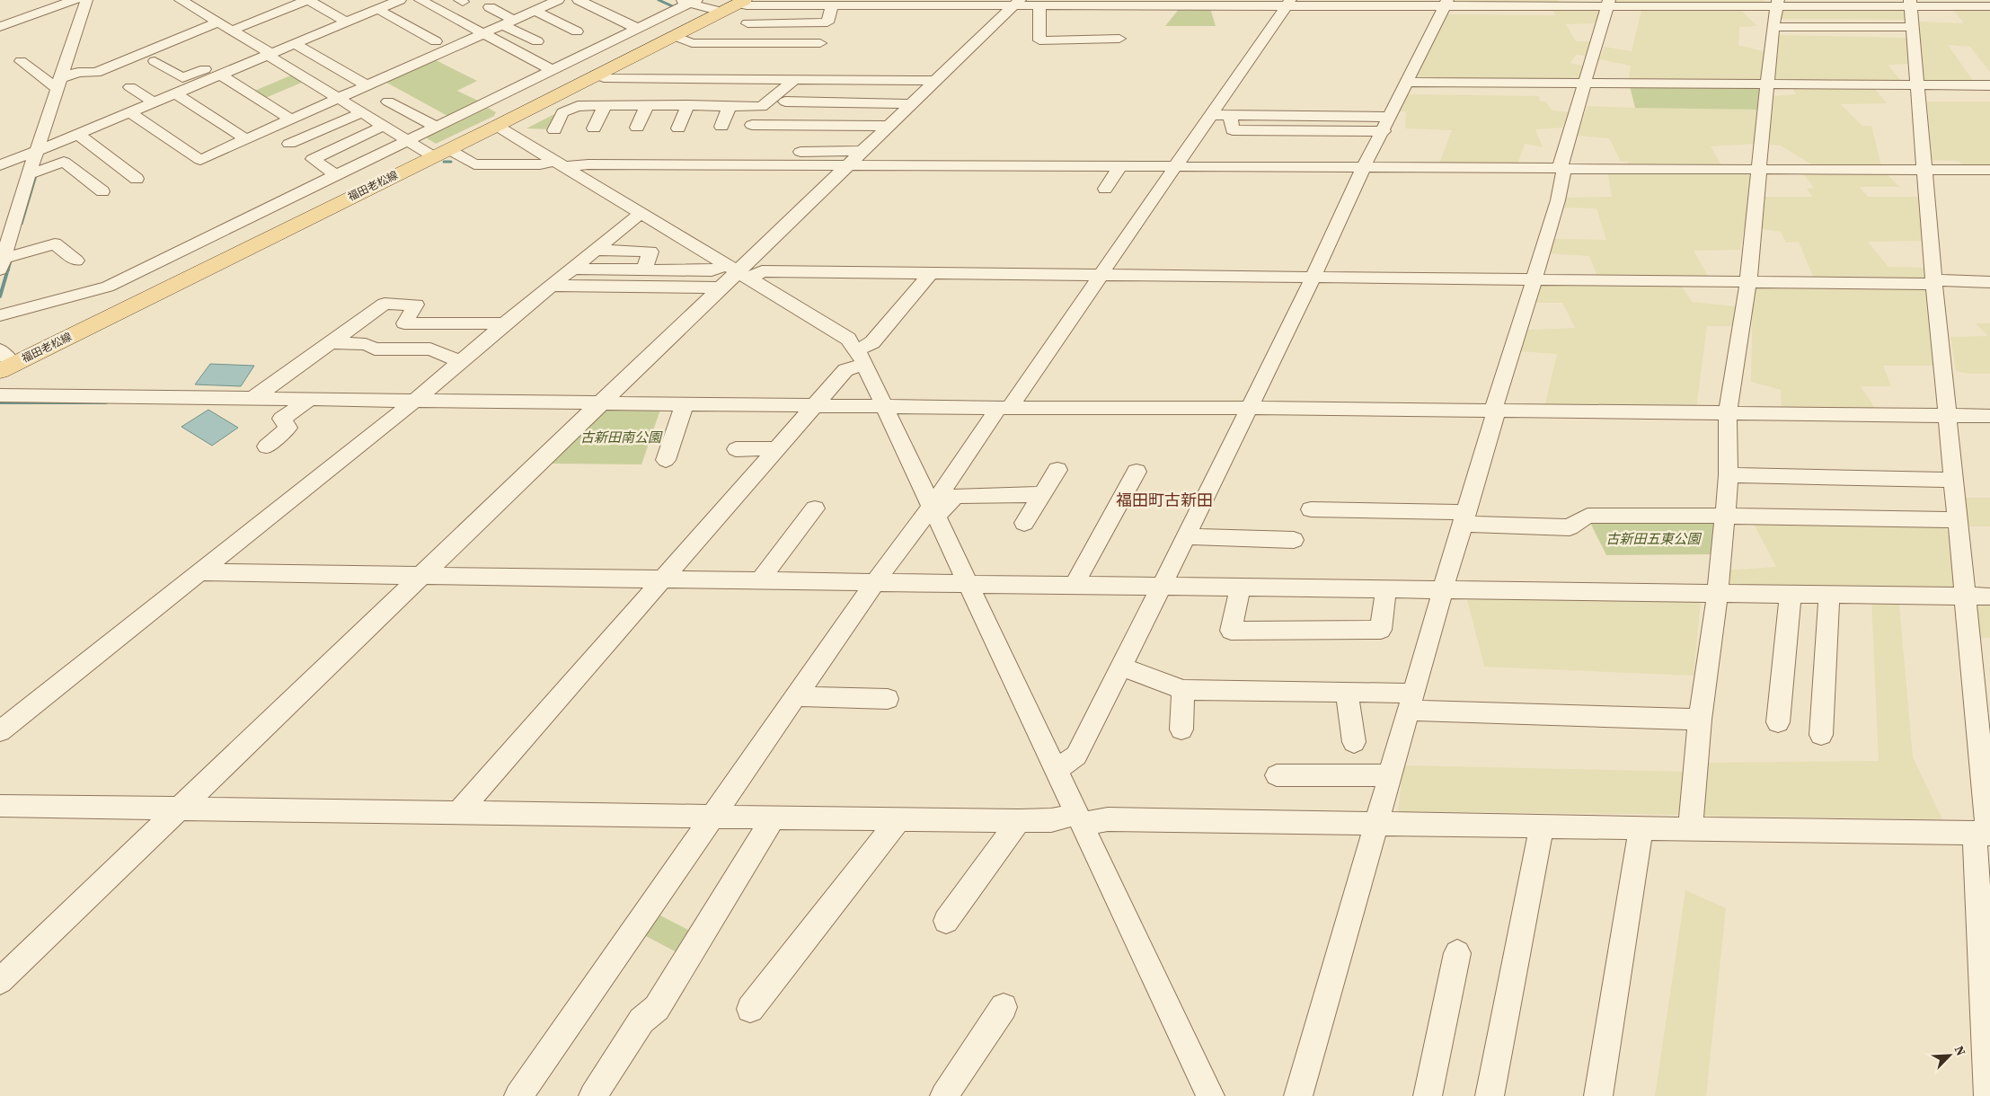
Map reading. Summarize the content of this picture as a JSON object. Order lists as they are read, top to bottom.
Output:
{
  "streets": {
    "main road": ["福田老松線"]
  },
  "districts": ["福田町古新田"],
  "parks": ["古新田南公園", "古新田五東公園"],
  "north": "top right"
}
